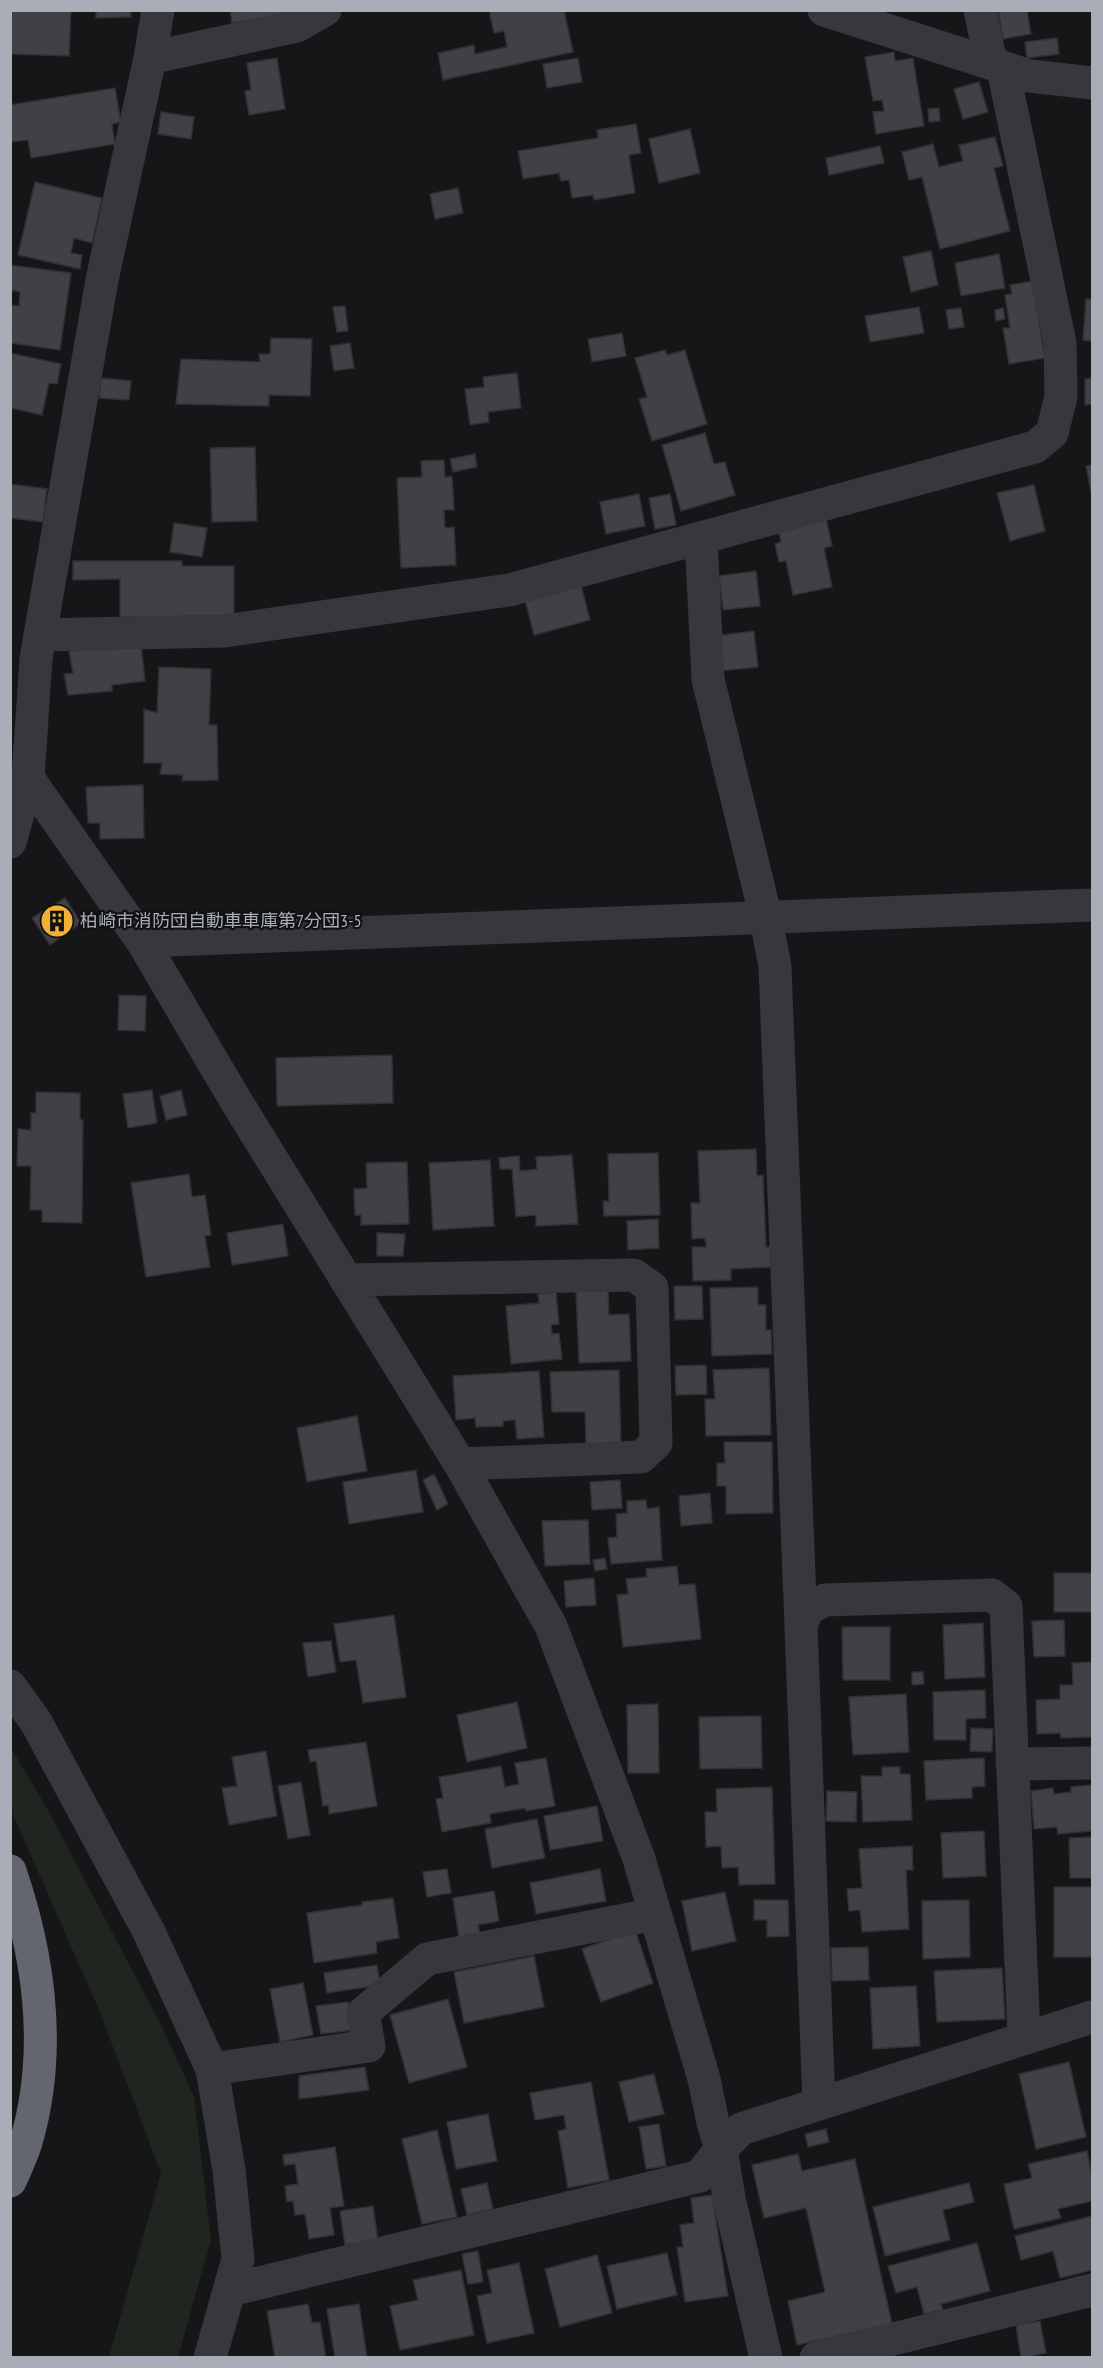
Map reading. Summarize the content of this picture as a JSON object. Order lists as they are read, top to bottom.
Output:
{
  "places": {
    "building": ["柏崎市消防団自動車車庫第7分団3-5"]
  }
}
